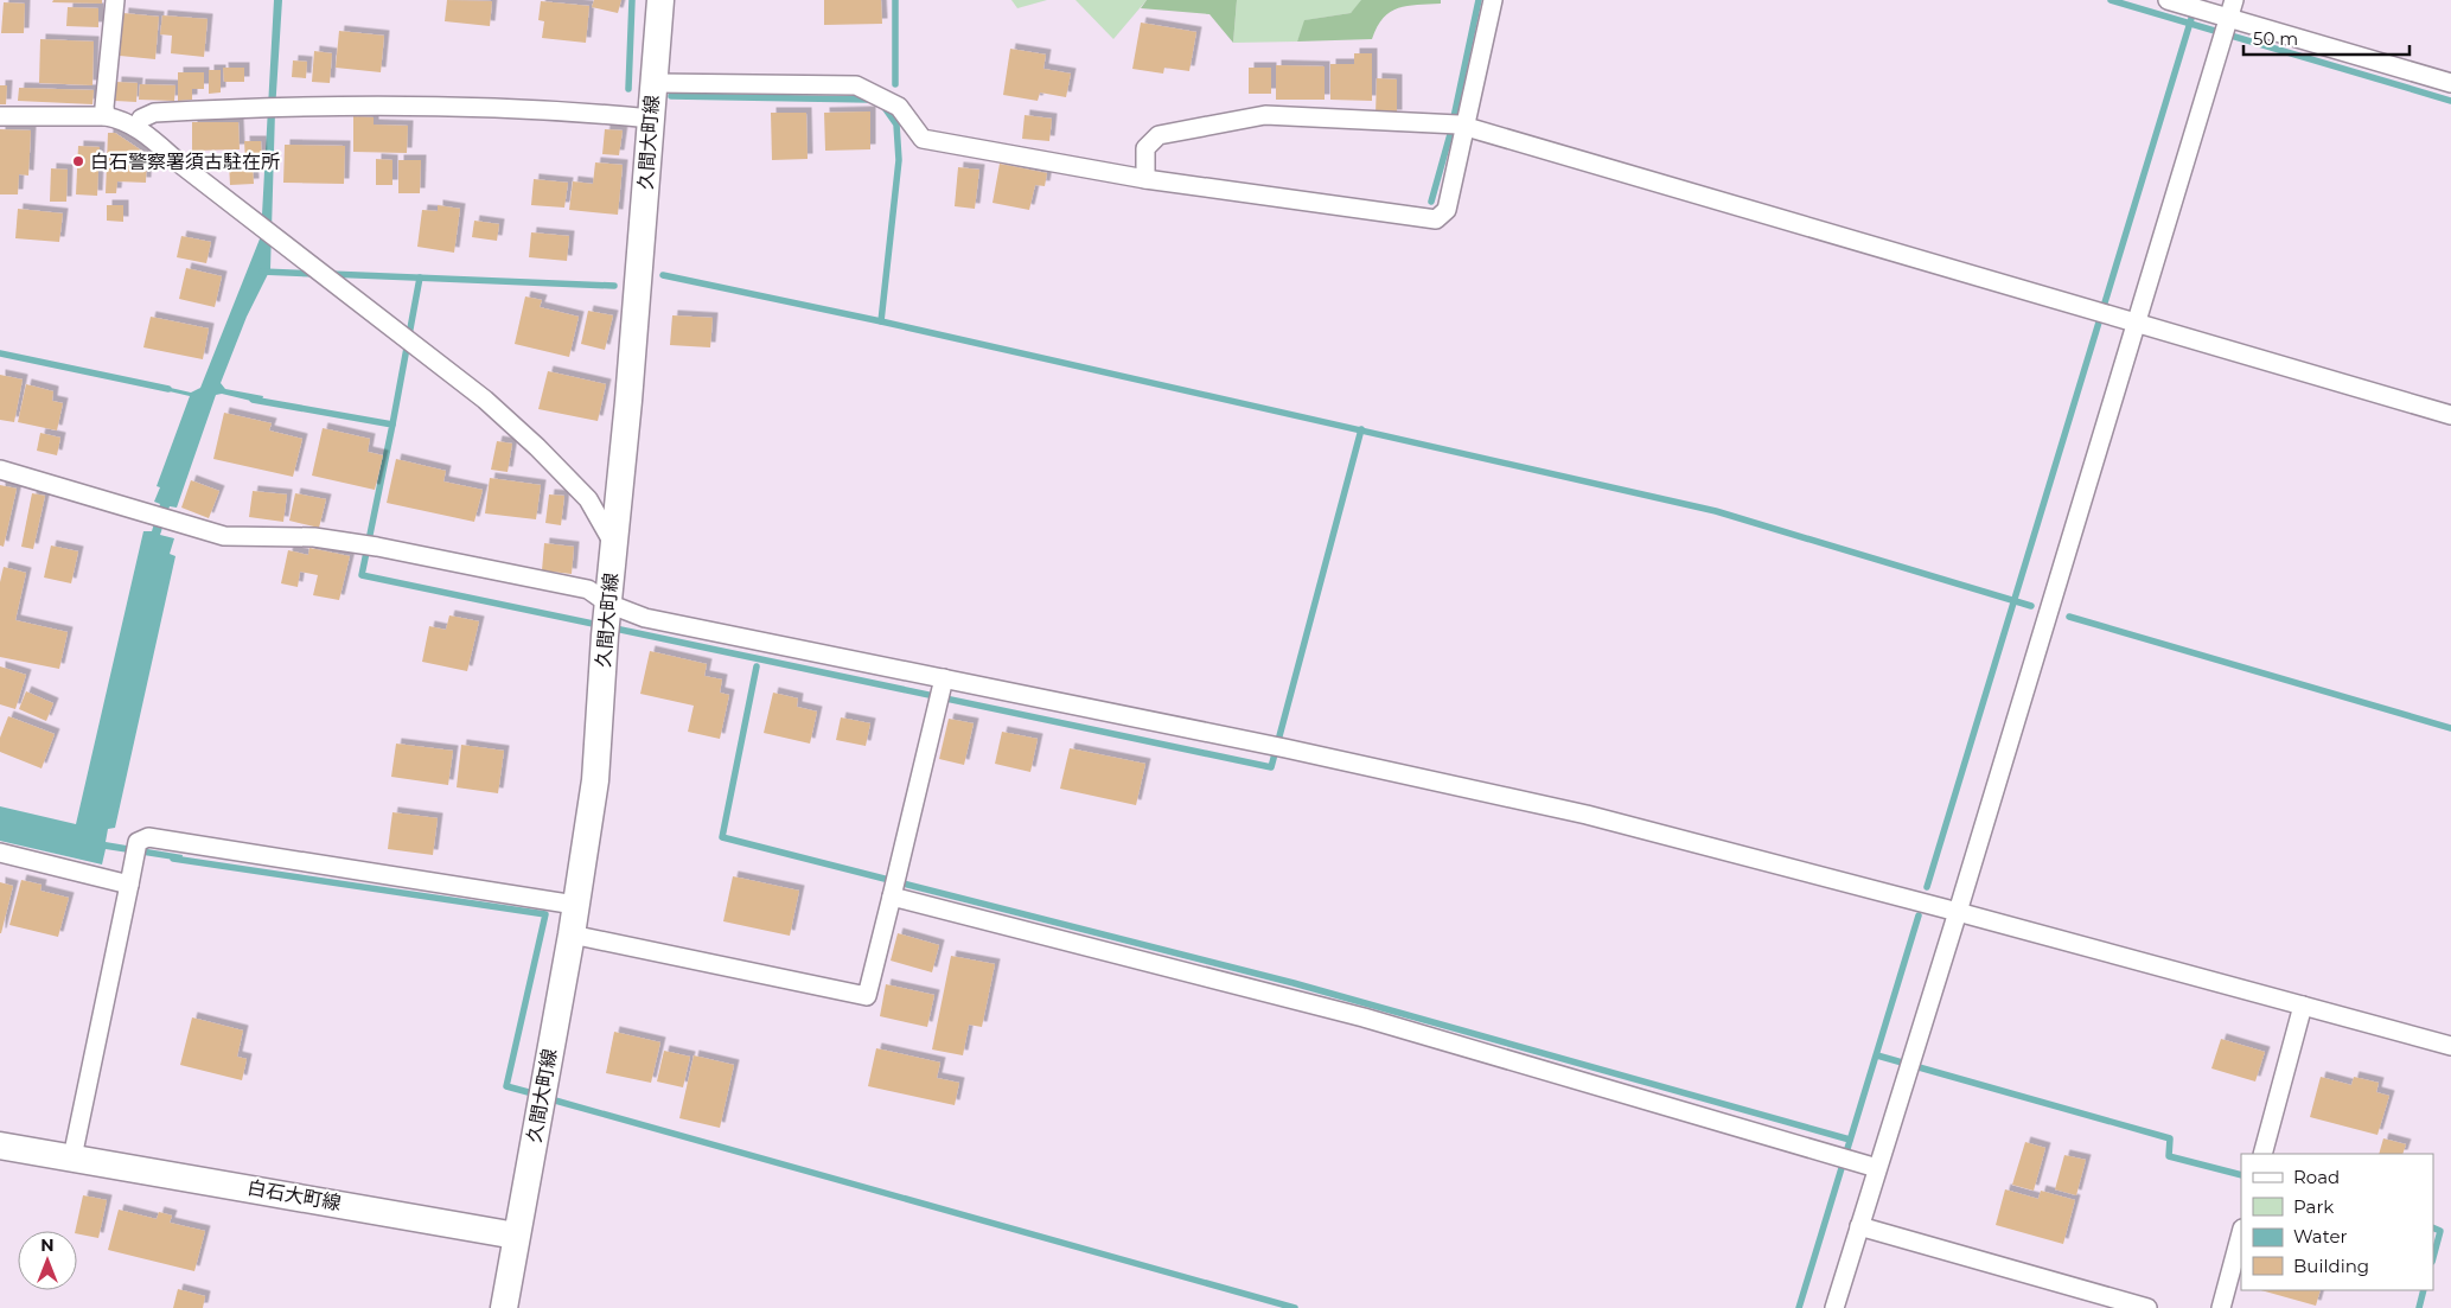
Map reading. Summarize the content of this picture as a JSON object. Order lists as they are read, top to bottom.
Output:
{
  "streets": {
    "main road": ["久間大町線", "白石大町線"]
  },
  "crossings": [
    ["久間大町線", "白石大町線"]
  ],
  "places": ["白石警察署須古駐在所"],
  "legend": [
    "Road",
    "Park",
    "Water",
    "Building"
  ],
  "scale_bar": "50 m",
  "north": "top"
}
